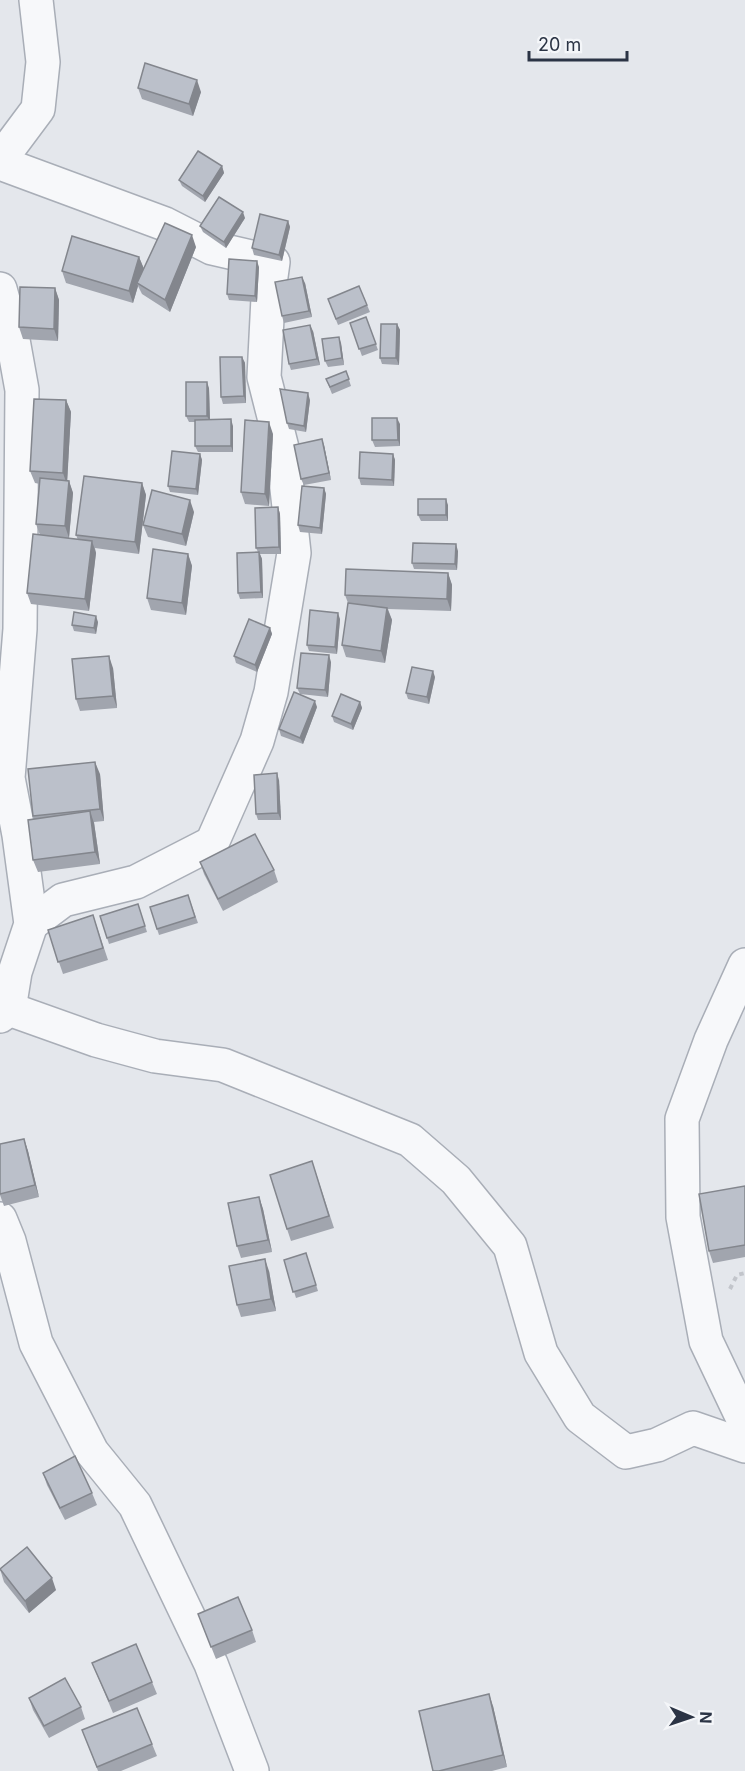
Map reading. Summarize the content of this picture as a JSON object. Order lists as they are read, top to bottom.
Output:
{
  "scale_bar": "20 m",
  "north": "right"
}
